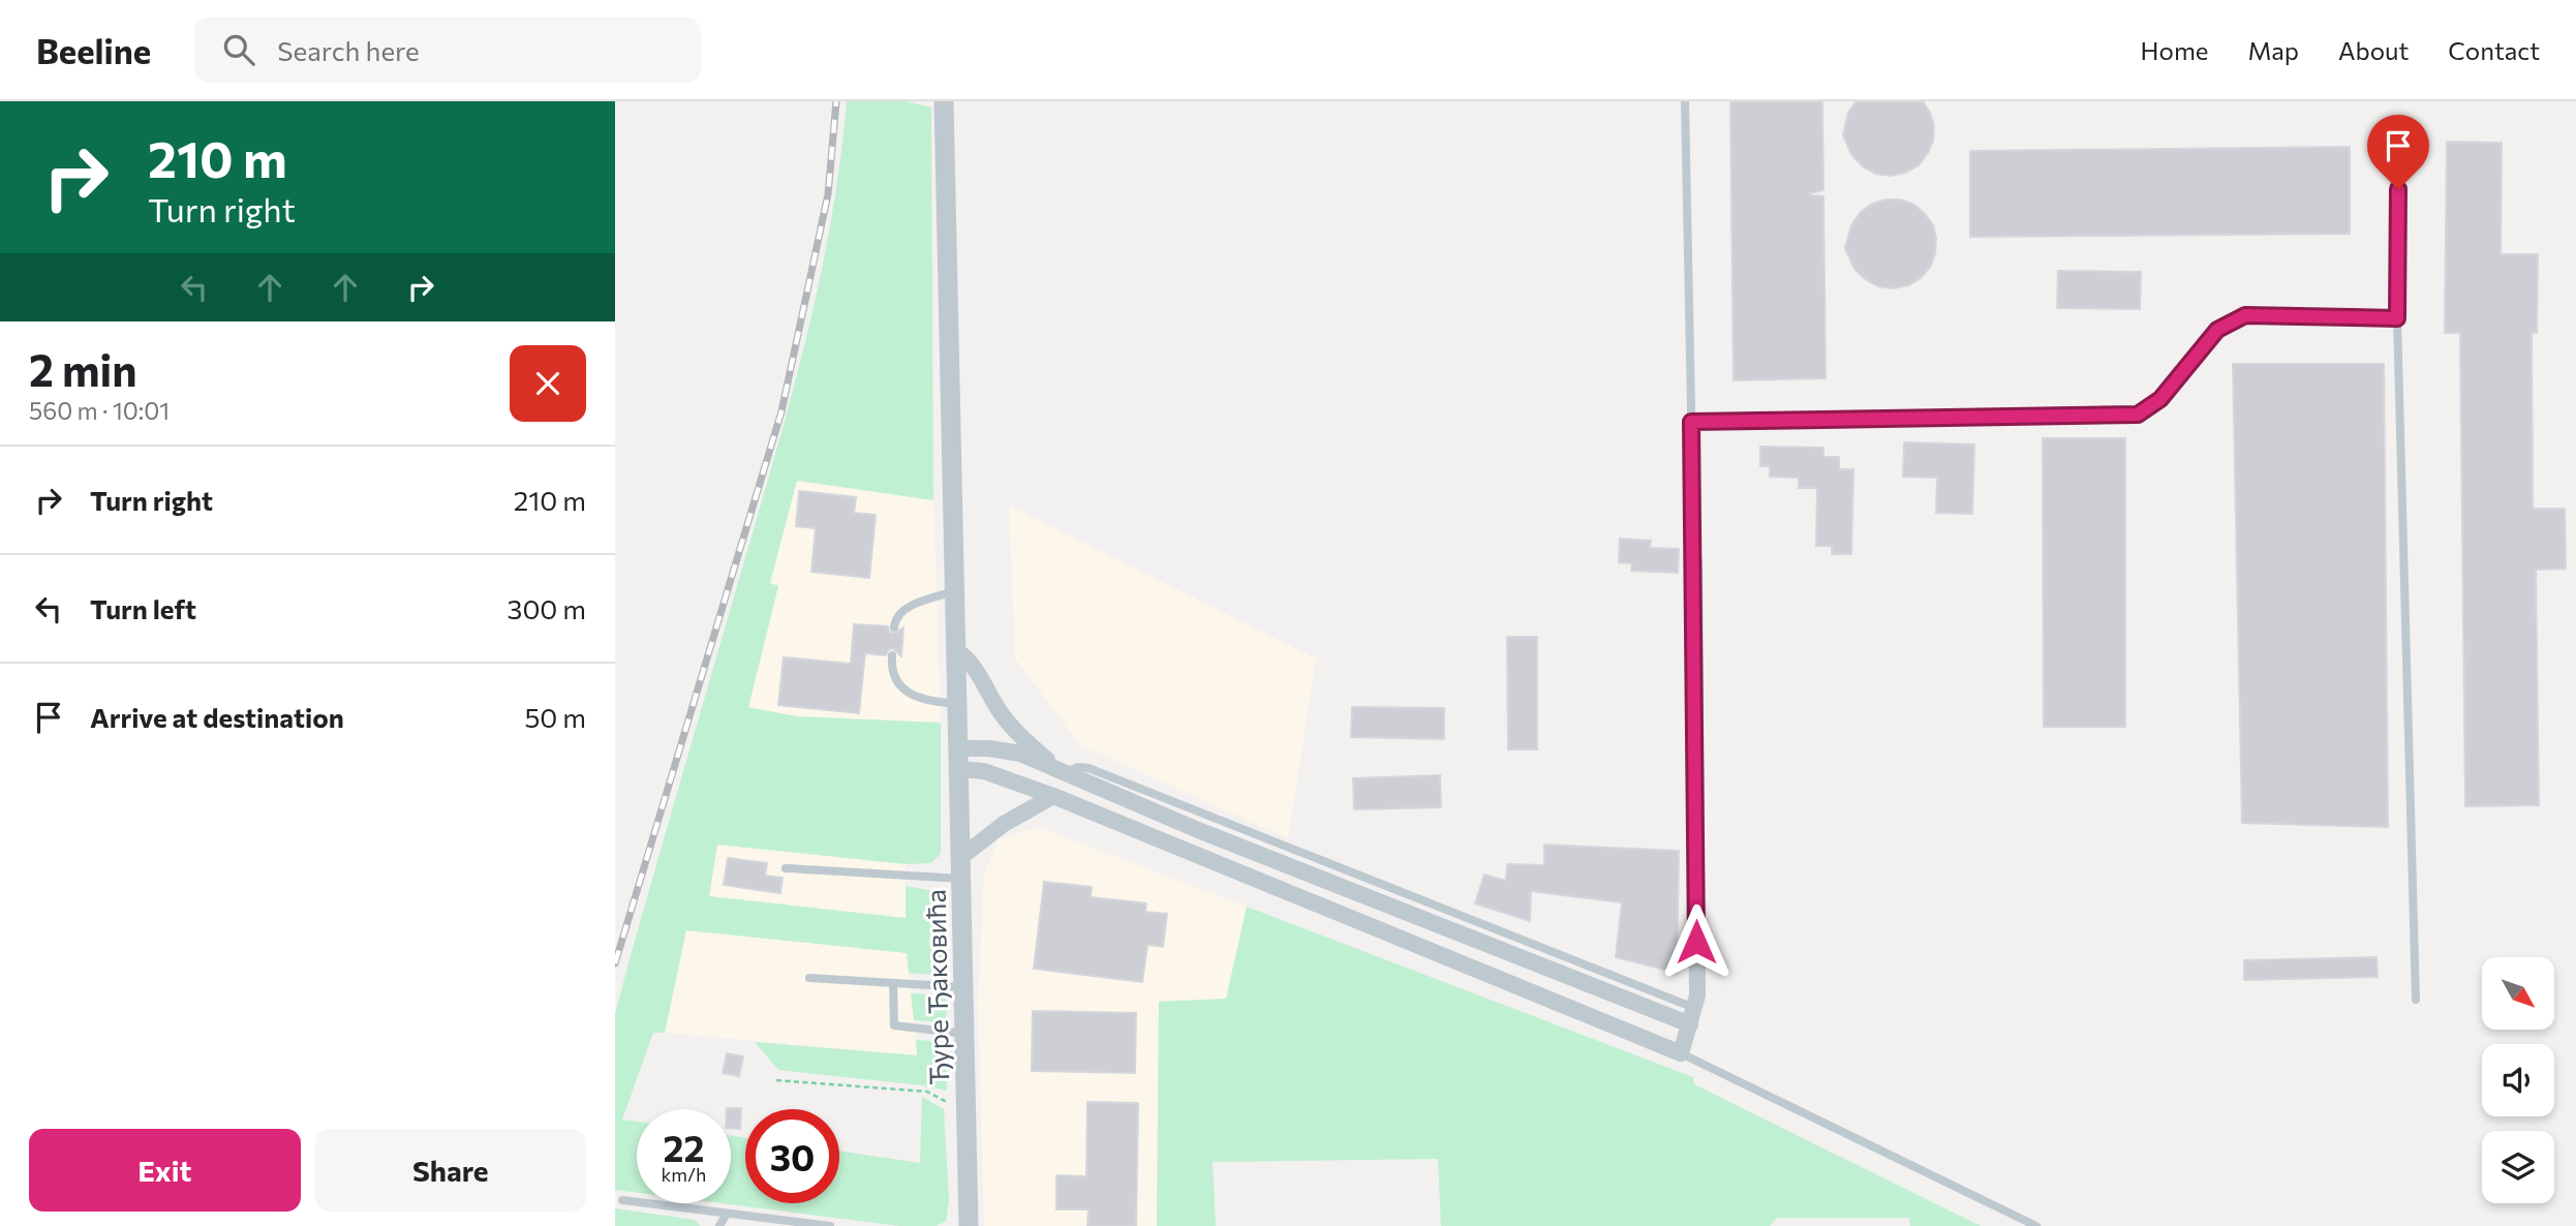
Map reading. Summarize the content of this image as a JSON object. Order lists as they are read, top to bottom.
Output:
{
  "streets": {
    "street": ["Ђуре Ђаковића"]
  },
  "north": "bottom right",
  "page": {
    "header": "Beeline",
    "search": "Search here",
    "nav": [
      "Home",
      "Map",
      "About",
      "Contact"
    ],
    "turn": ["210 m", "Turn right"],
    "heading": ["2 min", "560 m · 10:01"],
    "list": [
      {
        "name": "Turn right",
        "value": "210 m"
      },
      {
        "name": "Turn left",
        "value": "300 m"
      },
      {
        "name": "Arrive at destination",
        "value": "50 m"
      }
    ],
    "speed": "22 km/h",
    "limit": "30",
    "buttons": ["Exit", "Share"]
  }
}
